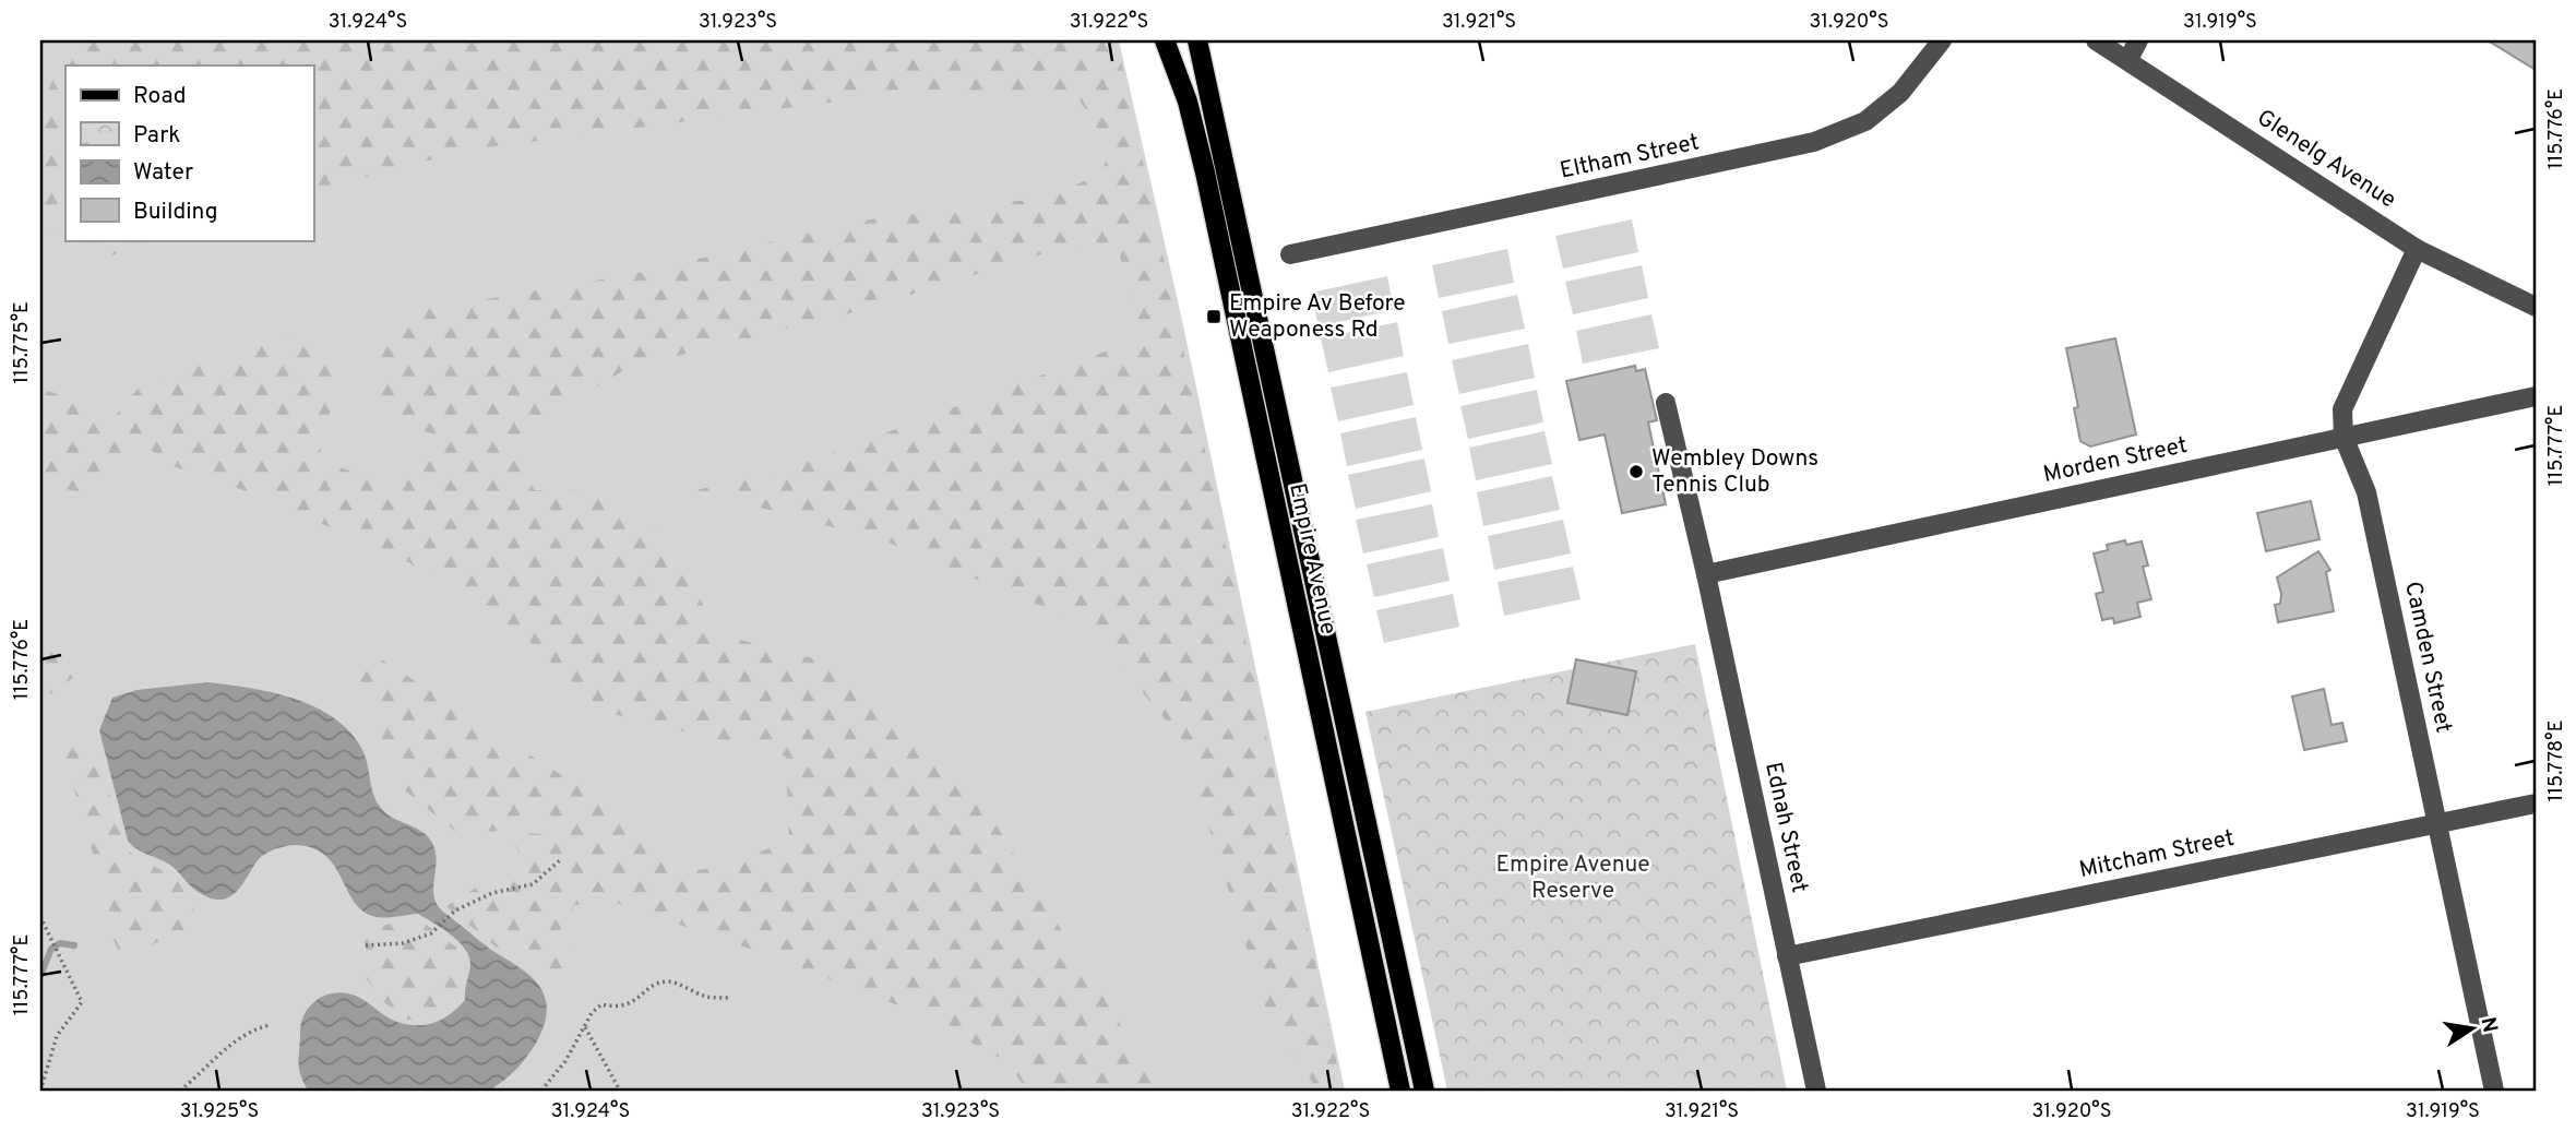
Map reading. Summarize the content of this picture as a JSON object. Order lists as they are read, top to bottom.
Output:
{
  "streets": {
    "main road": ["Empire Avenue"],
    "street": [
      "Eltham Street",
      "Glenelg Avenue",
      "Morden Street",
      "Camden Street",
      "Ednah Street",
      "Mitcham Street"
    ]
  },
  "crossings": [
    ["Glenelg Avenue", "Camden Street"],
    ["Morden Street", "Camden Street"],
    ["Morden Street", "Ednah Street"],
    ["Camden Street", "Mitcham Street"],
    ["Ednah Street", "Mitcham Street"]
  ],
  "parks": ["Empire Avenue Reserve"],
  "places": {
    "transit": ["Empire Av Before Weaponess Rd"],
    "other": ["Wembley Downs Tennis Club"]
  },
  "legend": [
    "Road",
    "Park",
    "Water",
    "Building"
  ],
  "north": "right",
  "coordinates": [
    "31.924°S",
    "31.923°S",
    "31.922°S",
    "31.921°S",
    "31.920°S",
    "31.919°S",
    "115.776°E",
    "115.775°E",
    "115.777°E",
    "115.778°E",
    "31.925°S"
  ]
}
